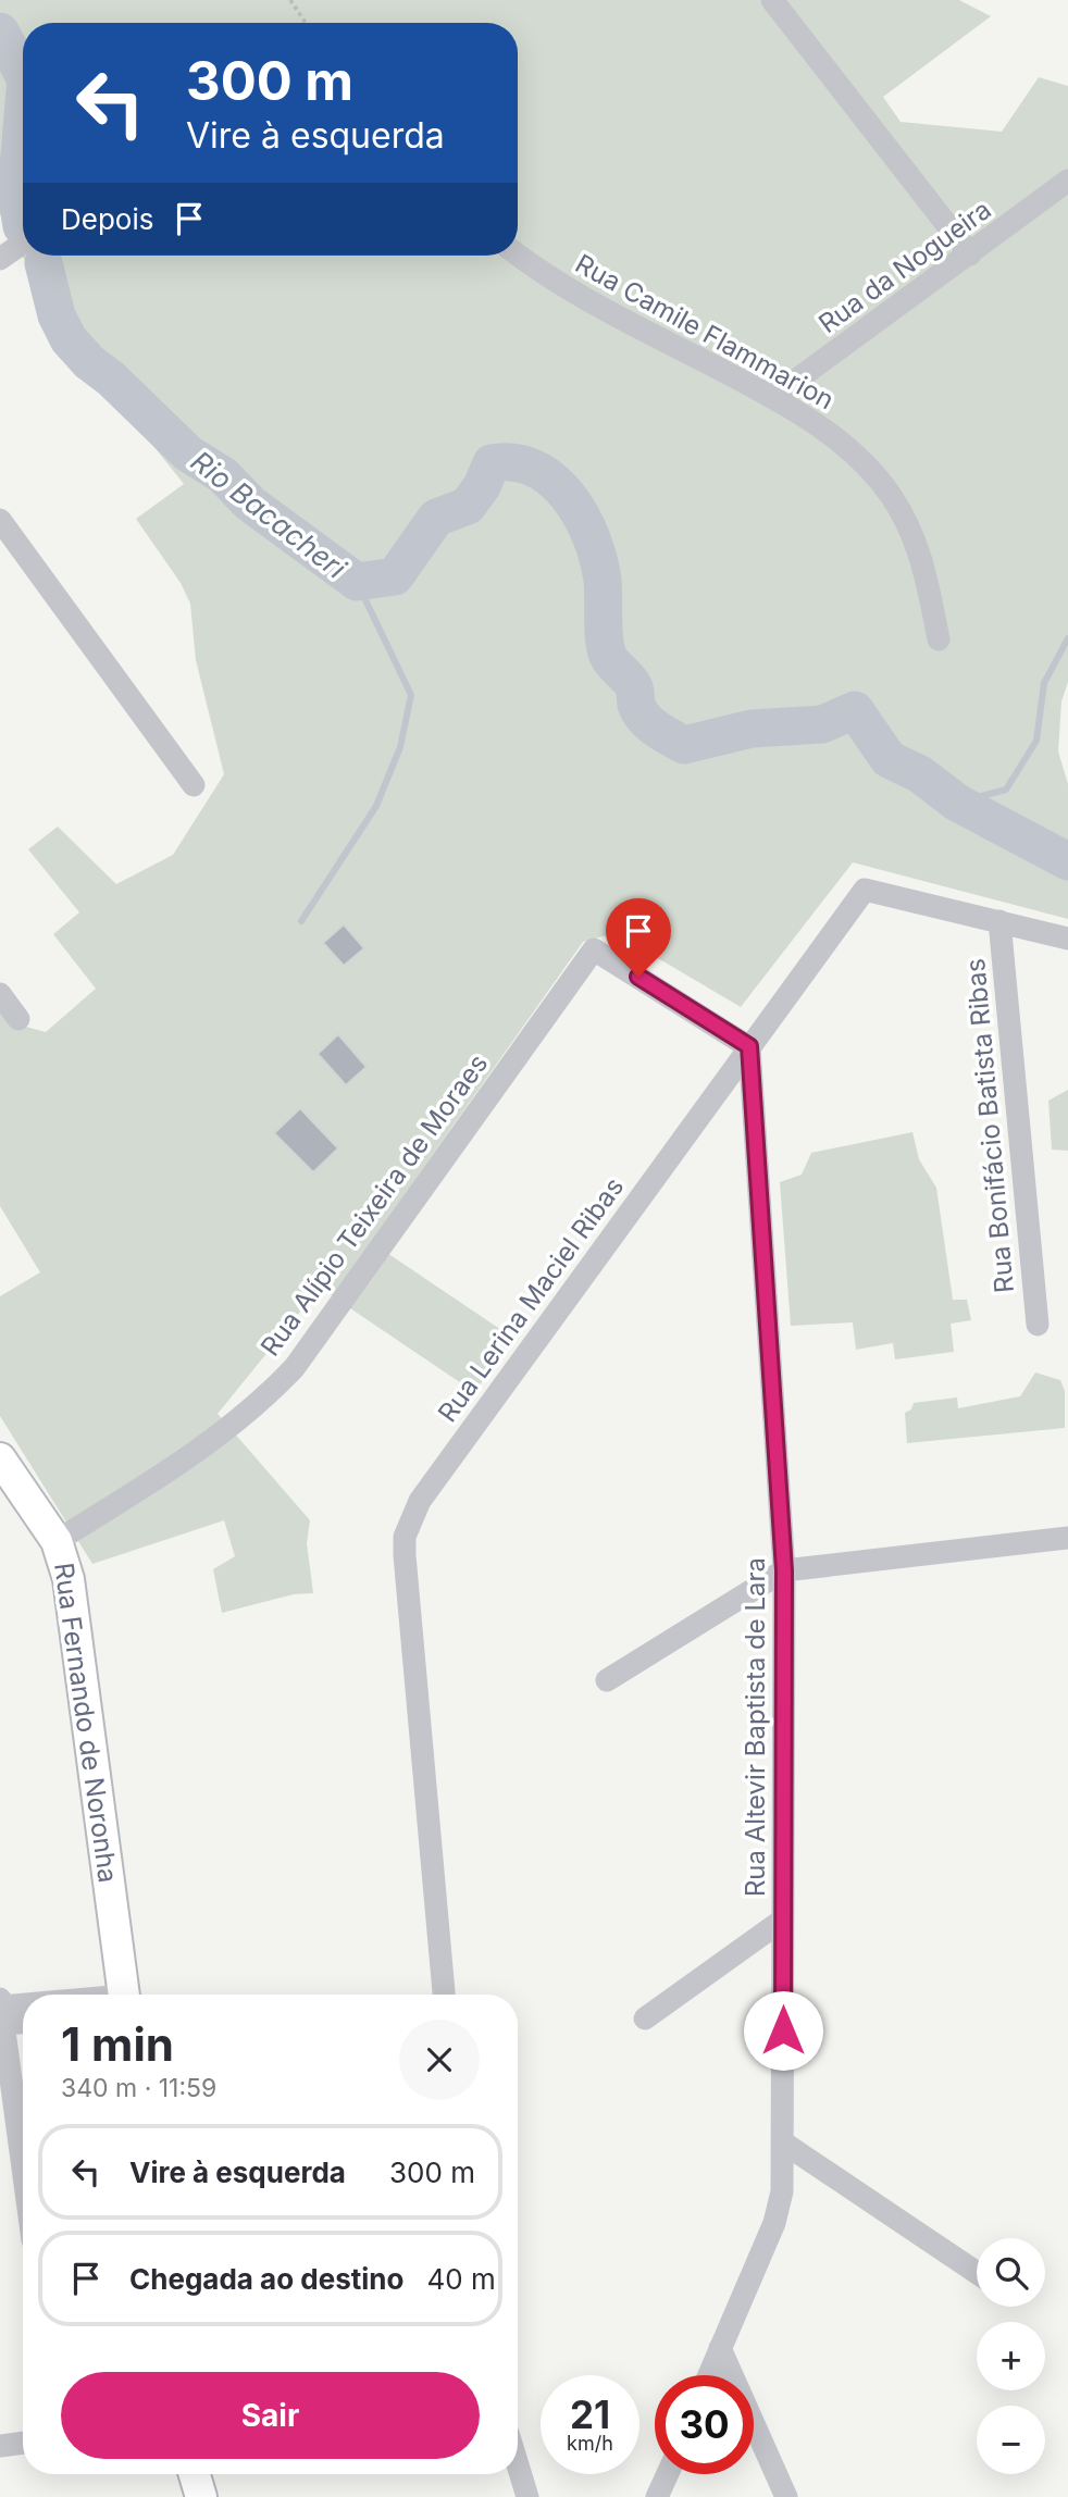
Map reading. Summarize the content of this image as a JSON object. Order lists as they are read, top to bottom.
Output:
{
  "streets": {
    "main road": ["Rua Fernando de Noronha"],
    "street": [
      "Rua da Nogueira",
      "Rua Camile Flammarion",
      "Rua Bonifácio Batista Ribas",
      "Rua Alípio Teixeira de Moraes",
      "Rua Lerina Maciel Ribas",
      "Rua Altevir Baptista de Lara"
    ]
  },
  "crossings": [
    ["Rua da Nogueira", "Rua Camile Flammarion"],
    ["Rua Bonifácio Batista Ribas", "Rua Lerina Maciel Ribas"],
    ["Rua Alípio Teixeira de Moraes", "Rua Lerina Maciel Ribas"],
    ["Rua Alípio Teixeira de Moraes", "Rua Fernando de Noronha"],
    ["Rua Alípio Teixeira de Moraes", "Rua Altevir Baptista de Lara"],
    ["Rua Lerina Maciel Ribas", "Rua Altevir Baptista de Lara"]
  ],
  "water": ["Rio Bacacheri"],
  "page": {
    "turn": ["300 m", "Vire à esquerda"],
    "then": "Depois",
    "heading": ["1 min", "340 m · 11:59"],
    "list": [
      {
        "name": "Vire à esquerda",
        "value": "300 m"
      },
      {
        "name": "Chegada ao destino",
        "value": "40 m"
      }
    ],
    "map_buttons": ["+", "−"],
    "buttons": "Sair",
    "speed": "21 km/h",
    "limit": "30"
  }
}
